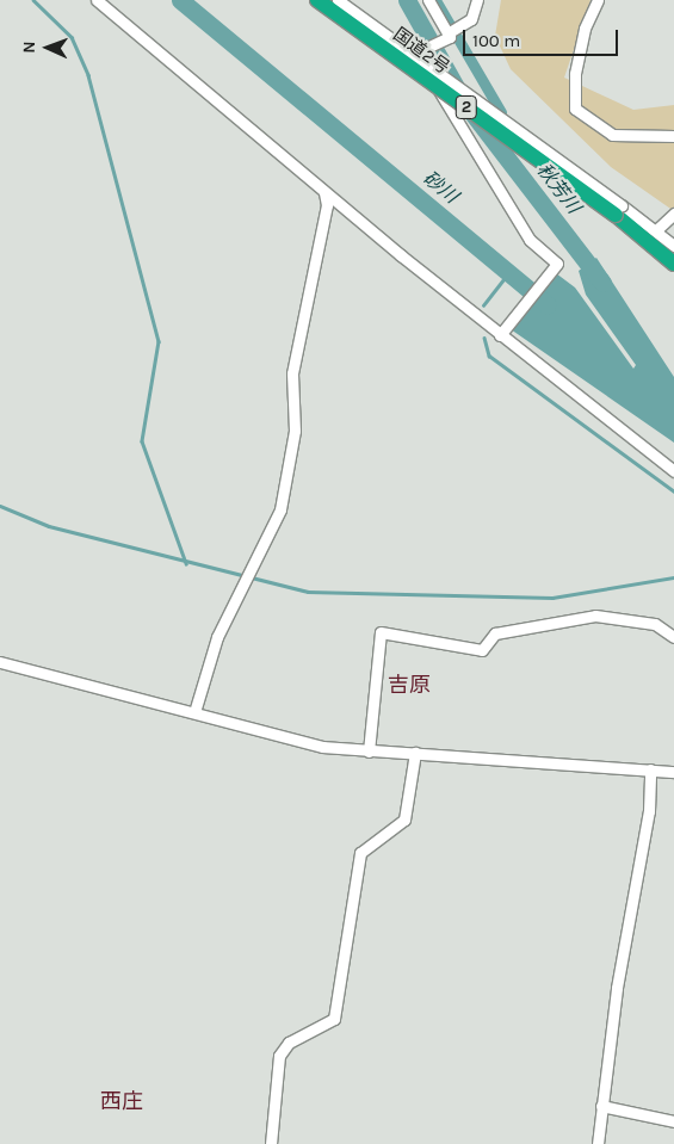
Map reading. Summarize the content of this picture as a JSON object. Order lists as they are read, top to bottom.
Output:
{
  "streets": {
    "highway": ["国道2号", "2"]
  },
  "districts": ["吉原", "西庄"],
  "water": ["砂川", "秋芳川"],
  "scale_bar": "100 m",
  "north": "left"
}
